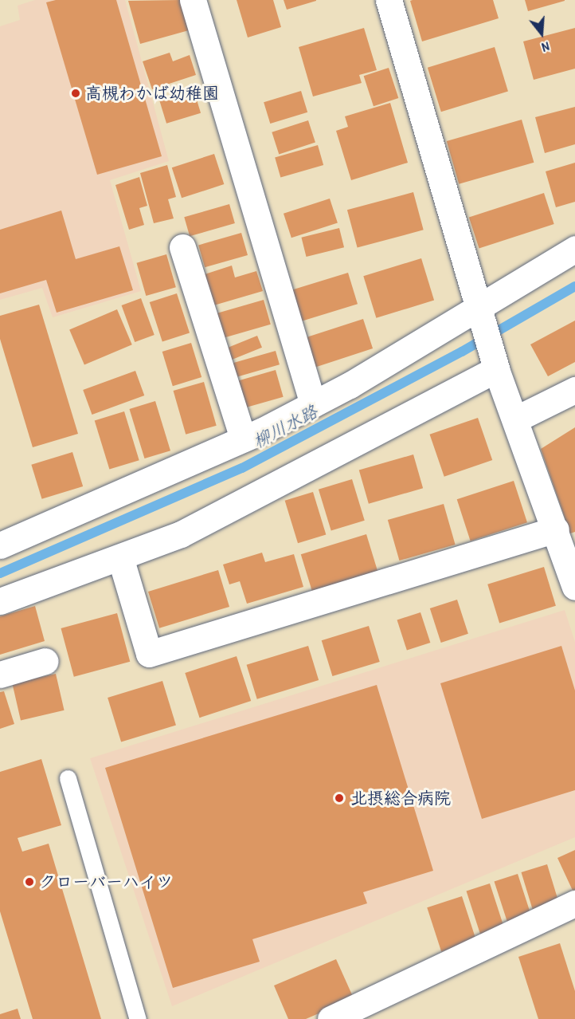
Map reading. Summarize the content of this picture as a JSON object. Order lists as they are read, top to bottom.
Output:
{
  "water": ["柳川水路"],
  "places": ["高槻わかば幼稚園", "北摂総合病院", "クローバーハイツ"],
  "north": "bottom"
}
